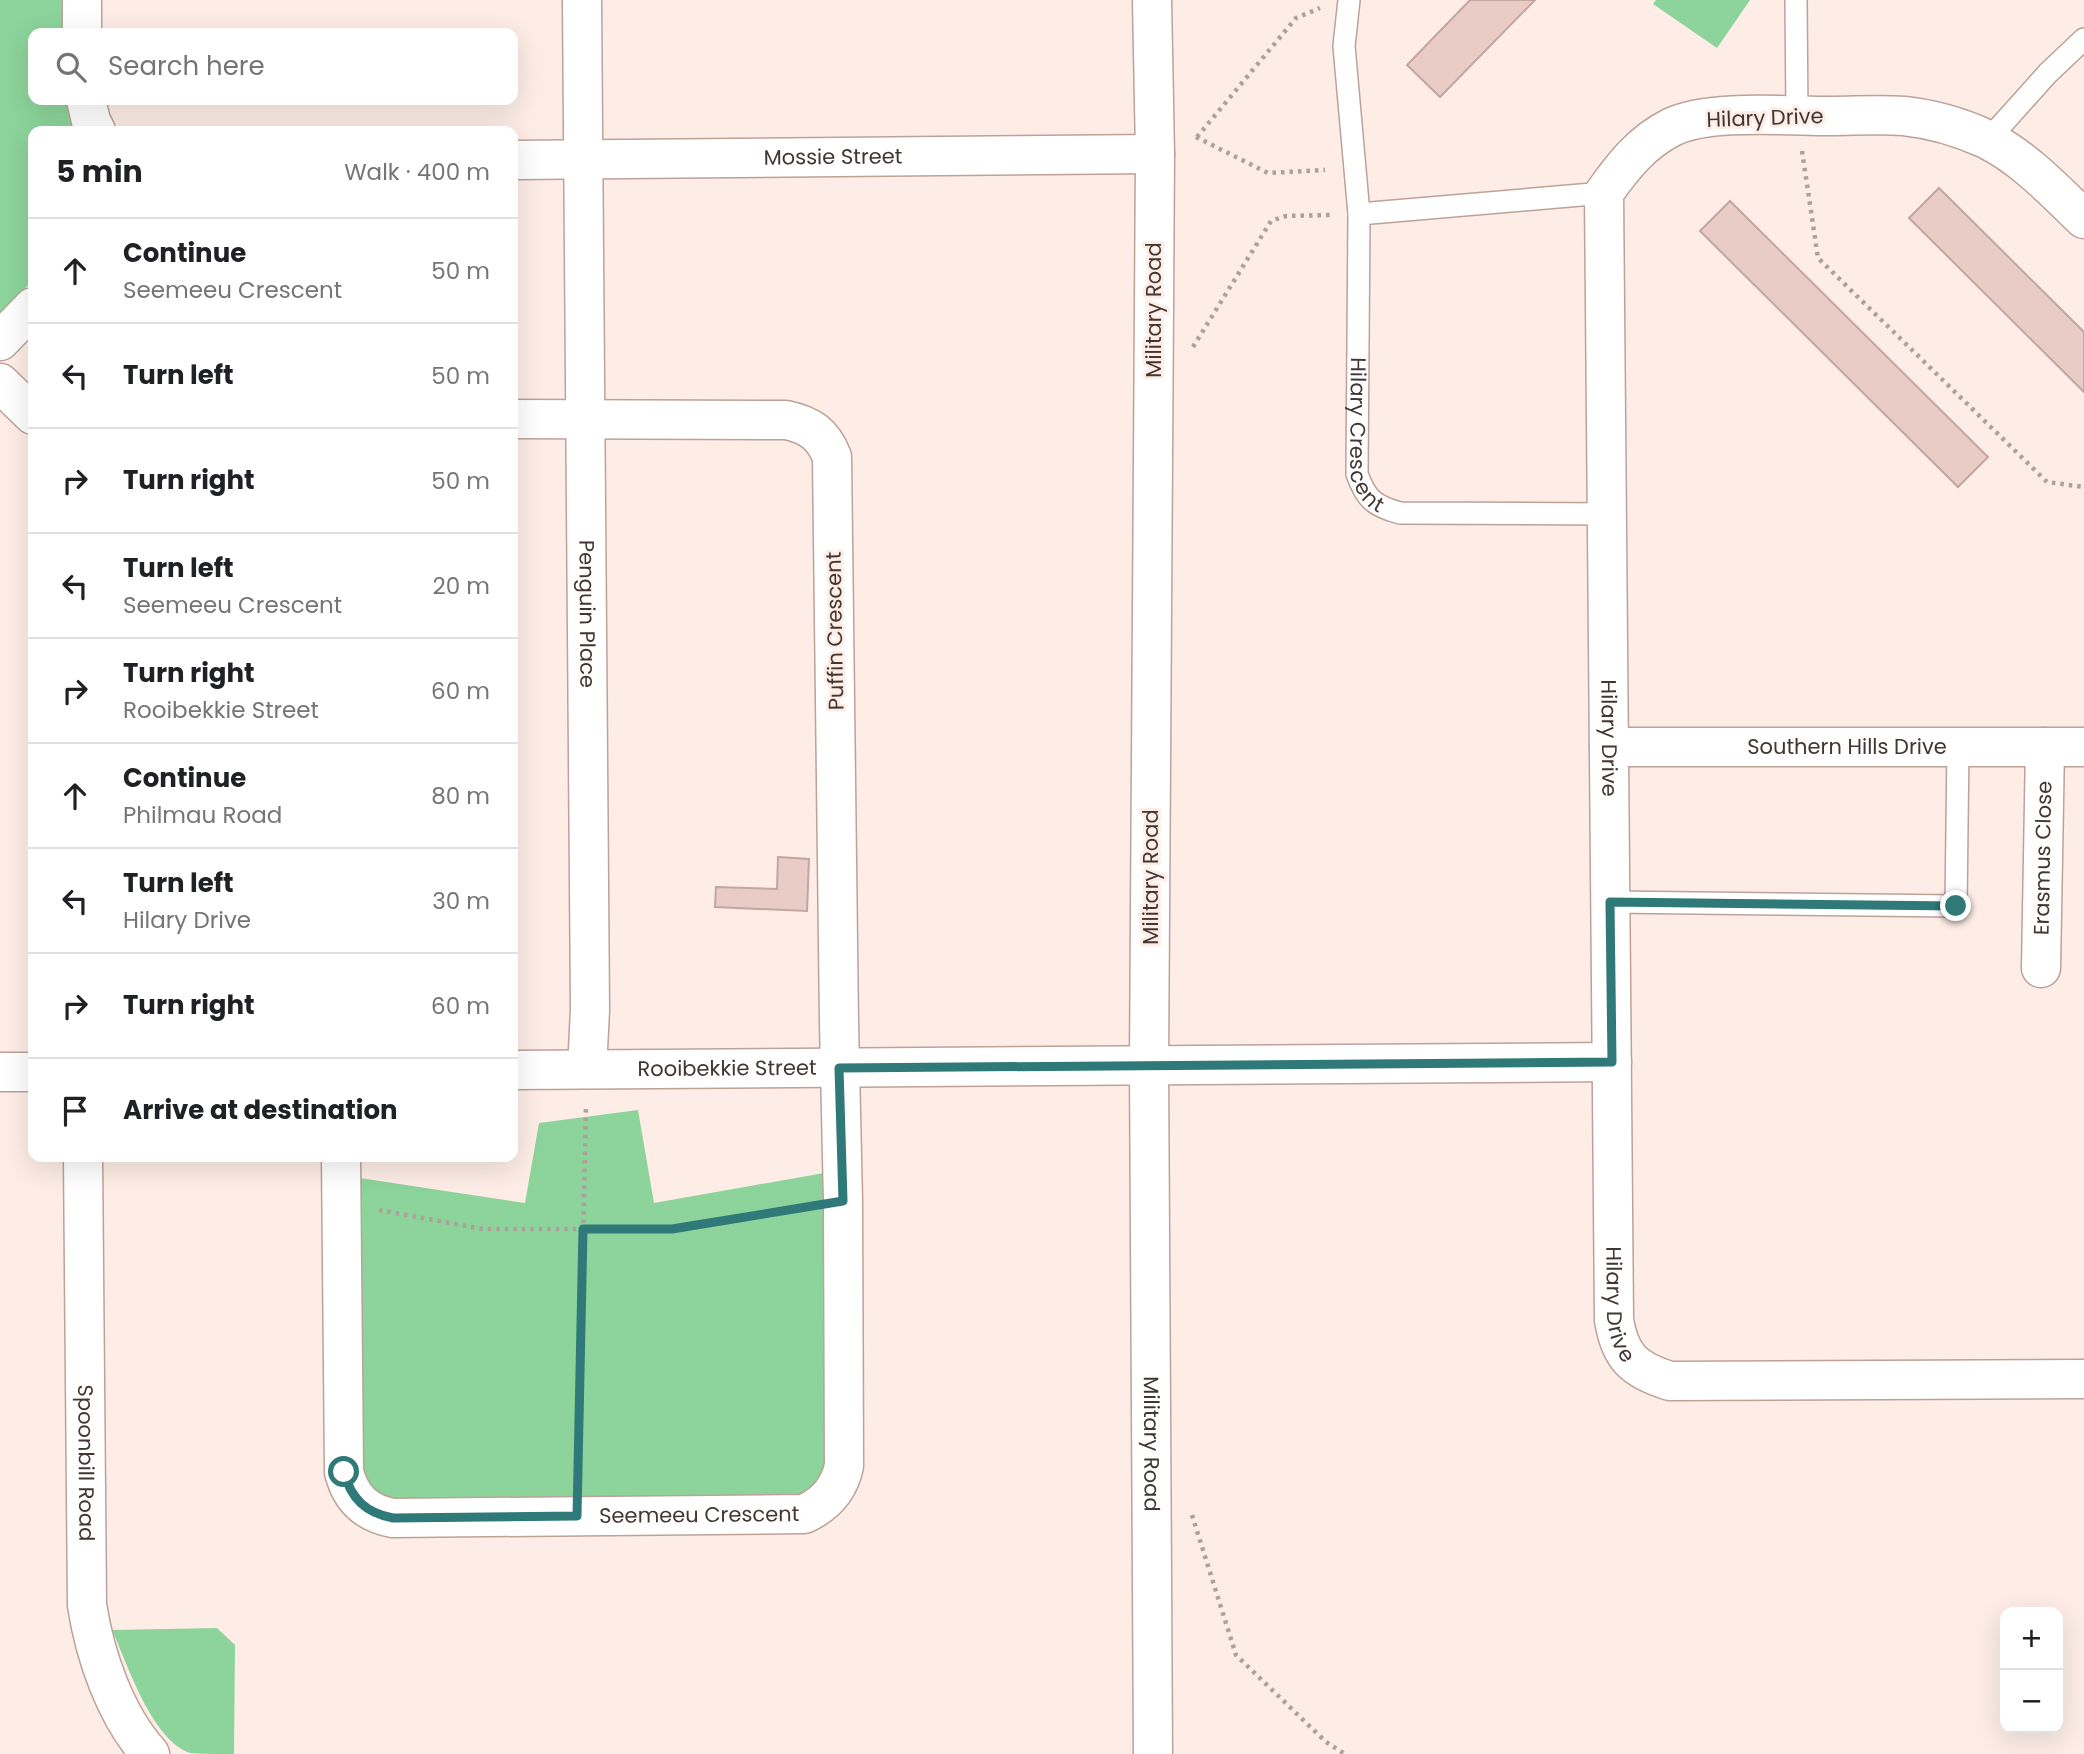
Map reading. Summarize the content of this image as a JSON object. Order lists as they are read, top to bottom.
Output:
{
  "streets": {
    "street": [
      "Hilary Drive",
      "Mossie Street",
      "Military Road",
      "Penguin Place",
      "Puffin Crescent",
      "Southern Hills Drive",
      "Erasmus Close",
      "Rooibekkie Street",
      "Spoonbill Road",
      "Seemeeu Crescent"
    ],
    "lane": ["Hilary Crescent"]
  },
  "crossings": [
    ["Hilary Drive", "Hilary Crescent"],
    ["Hilary Drive", "Southern Hills Drive"],
    ["Hilary Drive", "Rooibekkie Street"],
    ["Mossie Street", "Military Road"],
    ["Mossie Street", "Penguin Place"],
    ["Military Road", "Rooibekkie Street"],
    ["Penguin Place", "Puffin Crescent"],
    ["Penguin Place", "Rooibekkie Street"],
    ["Puffin Crescent", "Rooibekkie Street"],
    ["Puffin Crescent", "Seemeeu Crescent"],
    ["Southern Hills Drive", "Erasmus Close"],
    ["Rooibekkie Street", "Seemeeu Crescent"]
  ],
  "page": {
    "search": "Search here",
    "heading": ["5 min", "Walk · 400 m"],
    "list": [
      ["Continue", "Seemeeu Crescent", "50 m"],
      ["Turn left", "50 m"],
      ["Turn right", "50 m"],
      ["Turn left", "Seemeeu Crescent", "20 m"],
      ["Turn right", "Rooibekkie Street", "60 m"],
      ["Continue", "Philmau Road", "80 m"],
      ["Turn left", "Hilary Drive", "30 m"],
      ["Turn right", "60 m"],
      "Arrive at destination"
    ],
    "map_buttons": ["+", "−"]
  }
}
